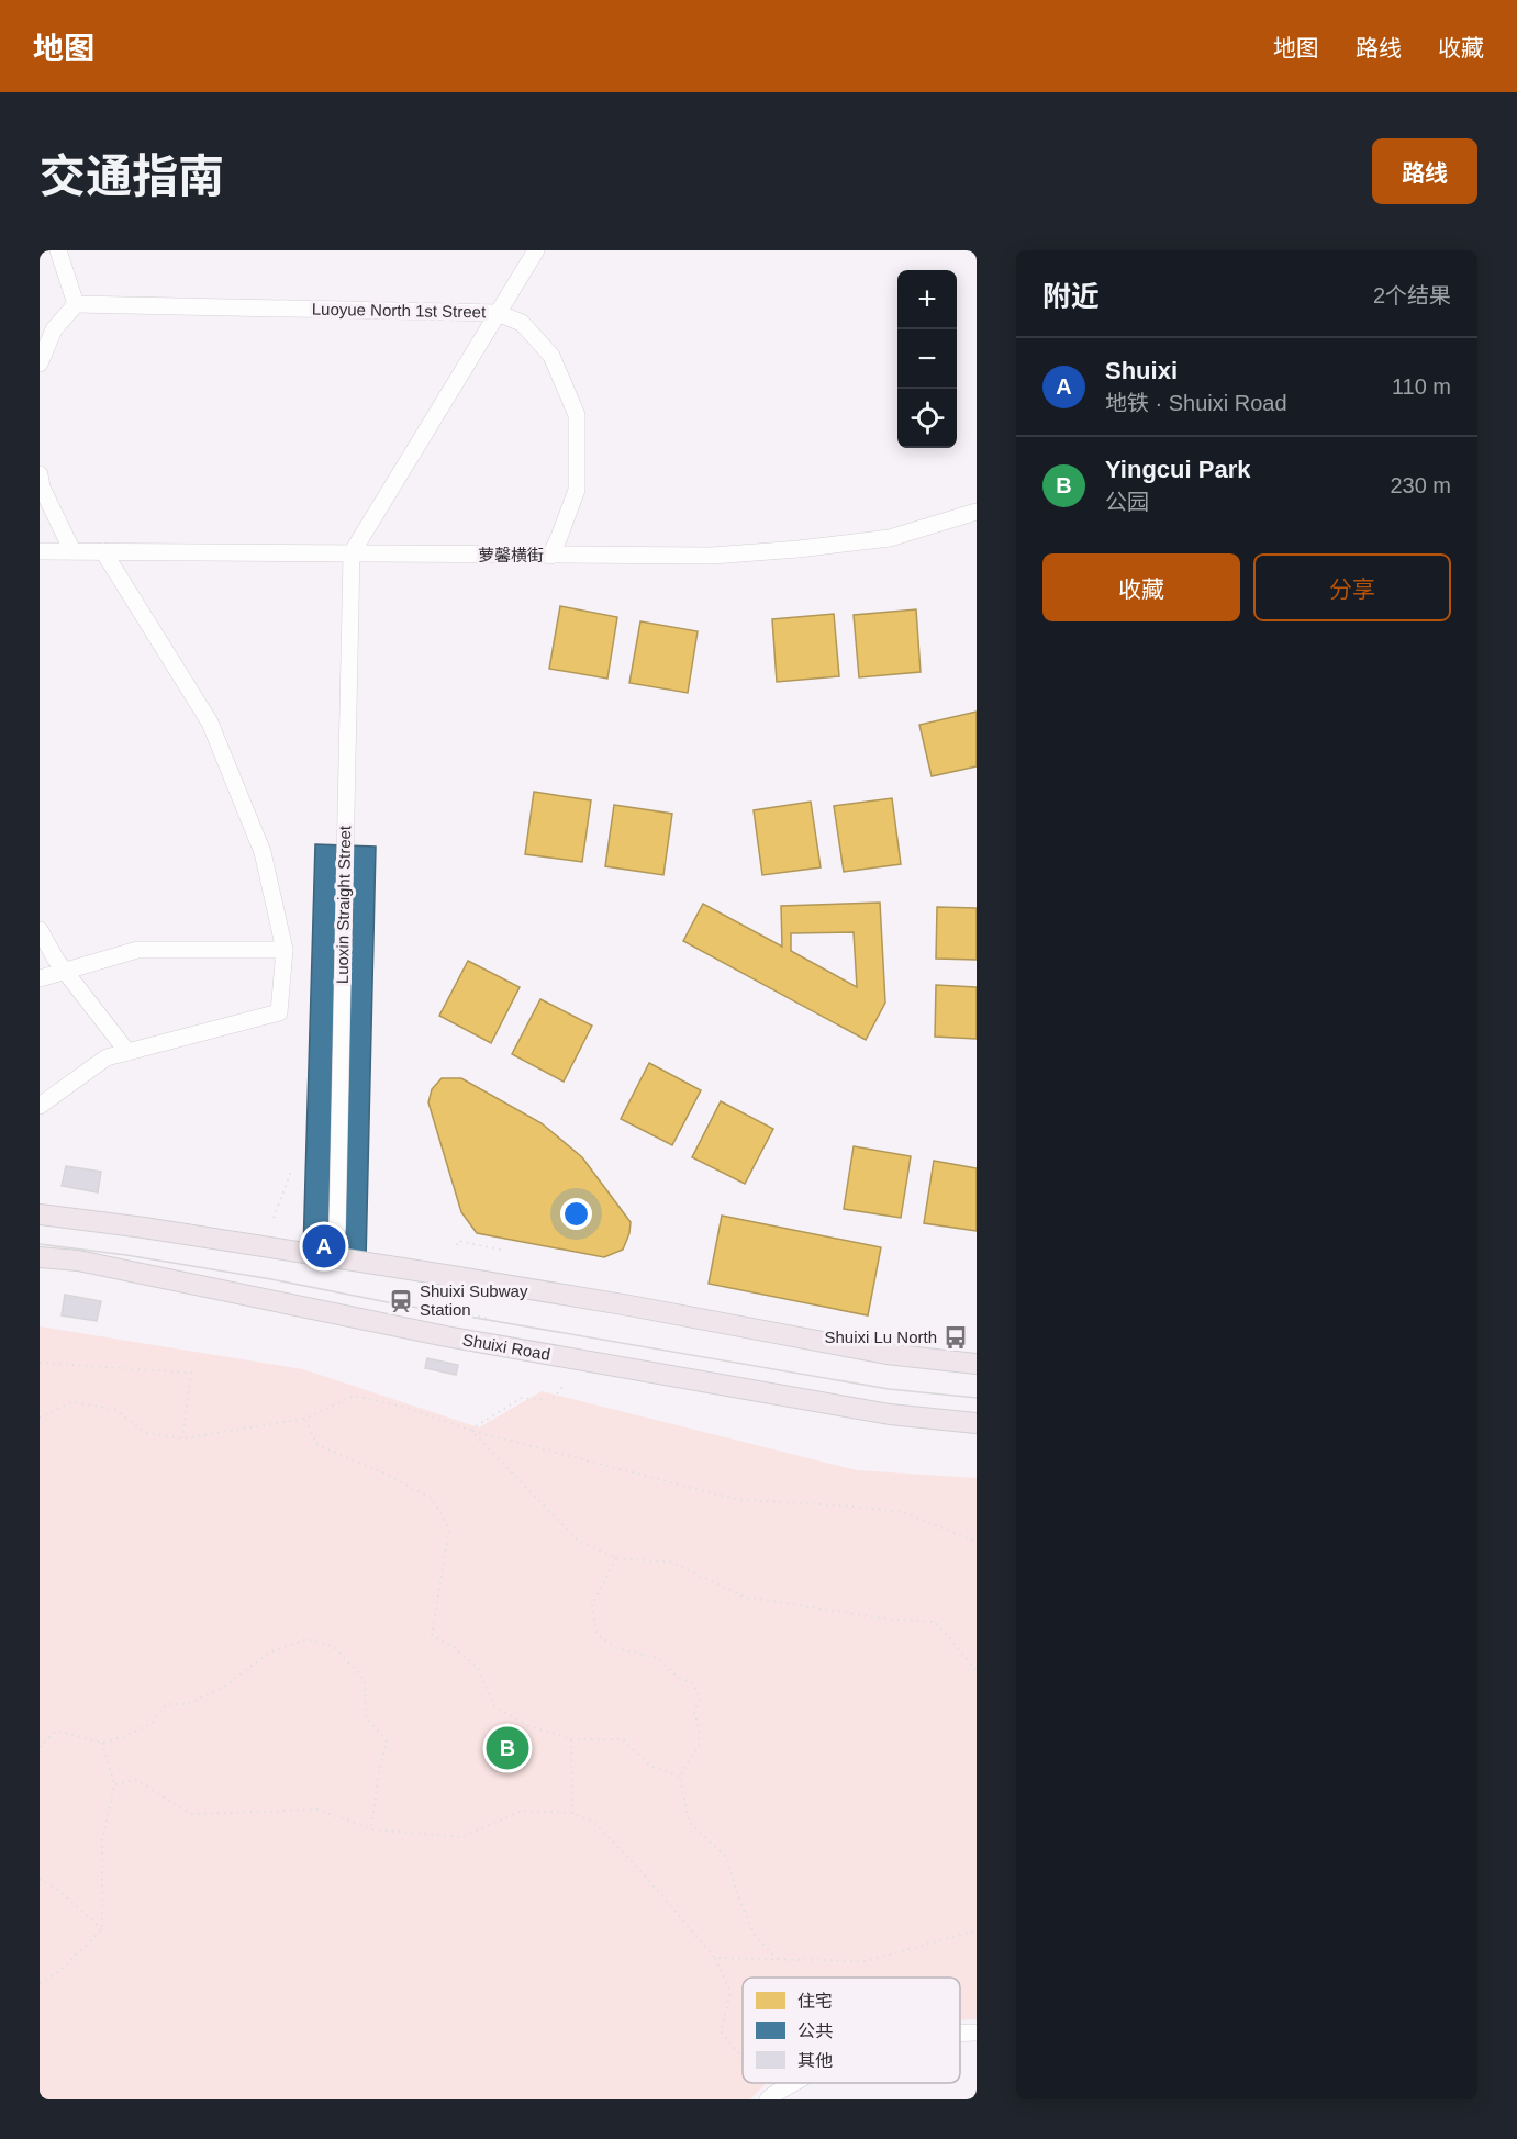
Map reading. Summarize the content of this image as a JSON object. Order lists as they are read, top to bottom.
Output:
{
  "streets": {
    "main road": ["Shuixi Road"],
    "street": ["Luoyue North 1st Street", "萝馨横街", "Luoxin Straight Street"]
  },
  "crossings": [
    ["Luoyue North 1st Street", "萝馨横街"],
    ["萝馨横街", "Luoxin Straight Street"]
  ],
  "places": {
    "station": ["Shuixi Subway Station"],
    "bus stop": ["Shuixi Lu North"]
  },
  "legend": ["住宅", "公共", "其他"],
  "page": {
    "header": "地图",
    "nav": ["地图", "路线", "收藏"],
    "title": "交通指南",
    "buttons": [
      "路线",
      ["收藏", "分享"]
    ],
    "heading": ["附近", "2个结果"],
    "map_buttons": ["+", "−"],
    "list": [
      {
        "mark": "A",
        "name": "Shuixi",
        "note": "地铁 · Shuixi Road",
        "value": "110 m"
      },
      {
        "mark": "B",
        "name": "Yingcui Park",
        "note": "公园",
        "value": "230 m"
      }
    ],
    "pins": ["A", "B"]
  }
}
